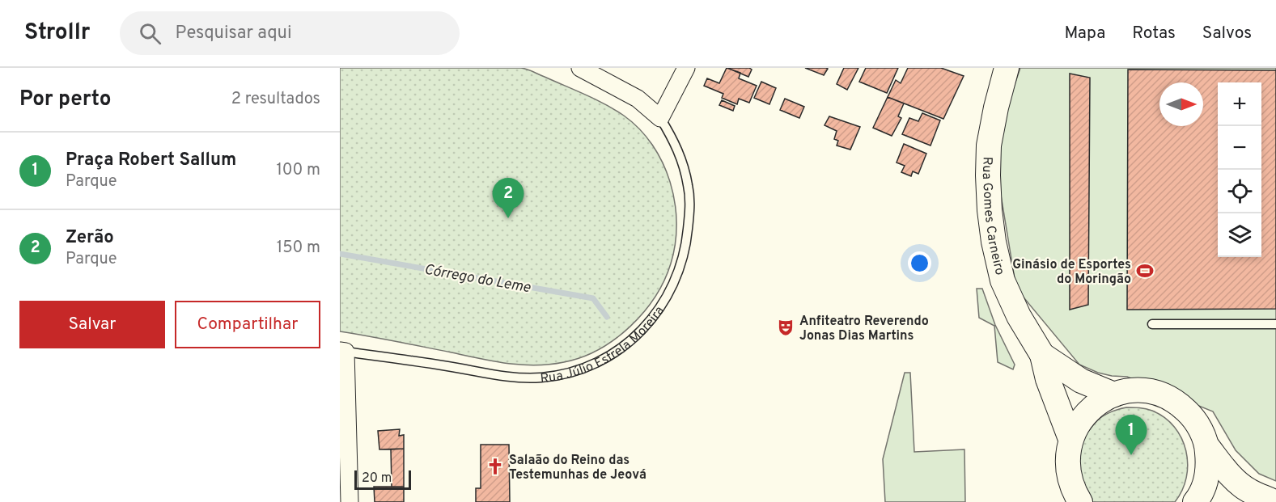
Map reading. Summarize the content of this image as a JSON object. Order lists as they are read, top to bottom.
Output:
{
  "streets": {
    "street": ["Rua Gomes Carneiro"],
    "lane": ["Rua Júlio Estrela Moreira"]
  },
  "water": ["Córrego do Leme"],
  "places": {
    "sports": ["Ginásio de Esportes do Moringão"],
    "theatre": ["Anfiteatro Reverendo Jonas Dias Martins"],
    "church": ["Salaão do Reino das Testemunhas de Jeová"]
  },
  "scale_bar": "20 m",
  "north": "right",
  "page": {
    "header": "Strollr",
    "search": "Pesquisar aqui",
    "nav": ["Mapa", "Rotas", "Salvos"],
    "heading": ["Por perto", "2 resultados"],
    "map_buttons": ["+", "−"],
    "list": [
      {
        "mark": "1",
        "name": "Praça Robert Sallum",
        "note": "Parque",
        "value": "100 m"
      },
      {
        "mark": "2",
        "name": "Zerão",
        "note": "Parque",
        "value": "150 m"
      }
    ],
    "pins": ["2", "1"],
    "buttons": ["Salvar", "Compartilhar"],
    "scale": "20 m"
  }
}
